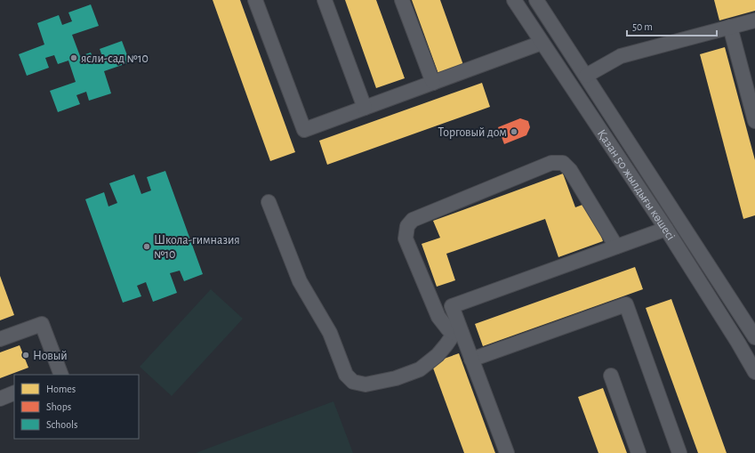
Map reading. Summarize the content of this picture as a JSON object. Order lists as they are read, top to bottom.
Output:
{
  "streets": {
    "street": ["Қазан 50 жылдығы көшесі"]
  },
  "places": [
    "ясли-сад №10",
    "Торговый дом",
    "Школа-гимназия №10",
    "Новый"
  ],
  "legend": ["Homes", "Shops", "Schools"],
  "scale_bar": "50 m"
}
